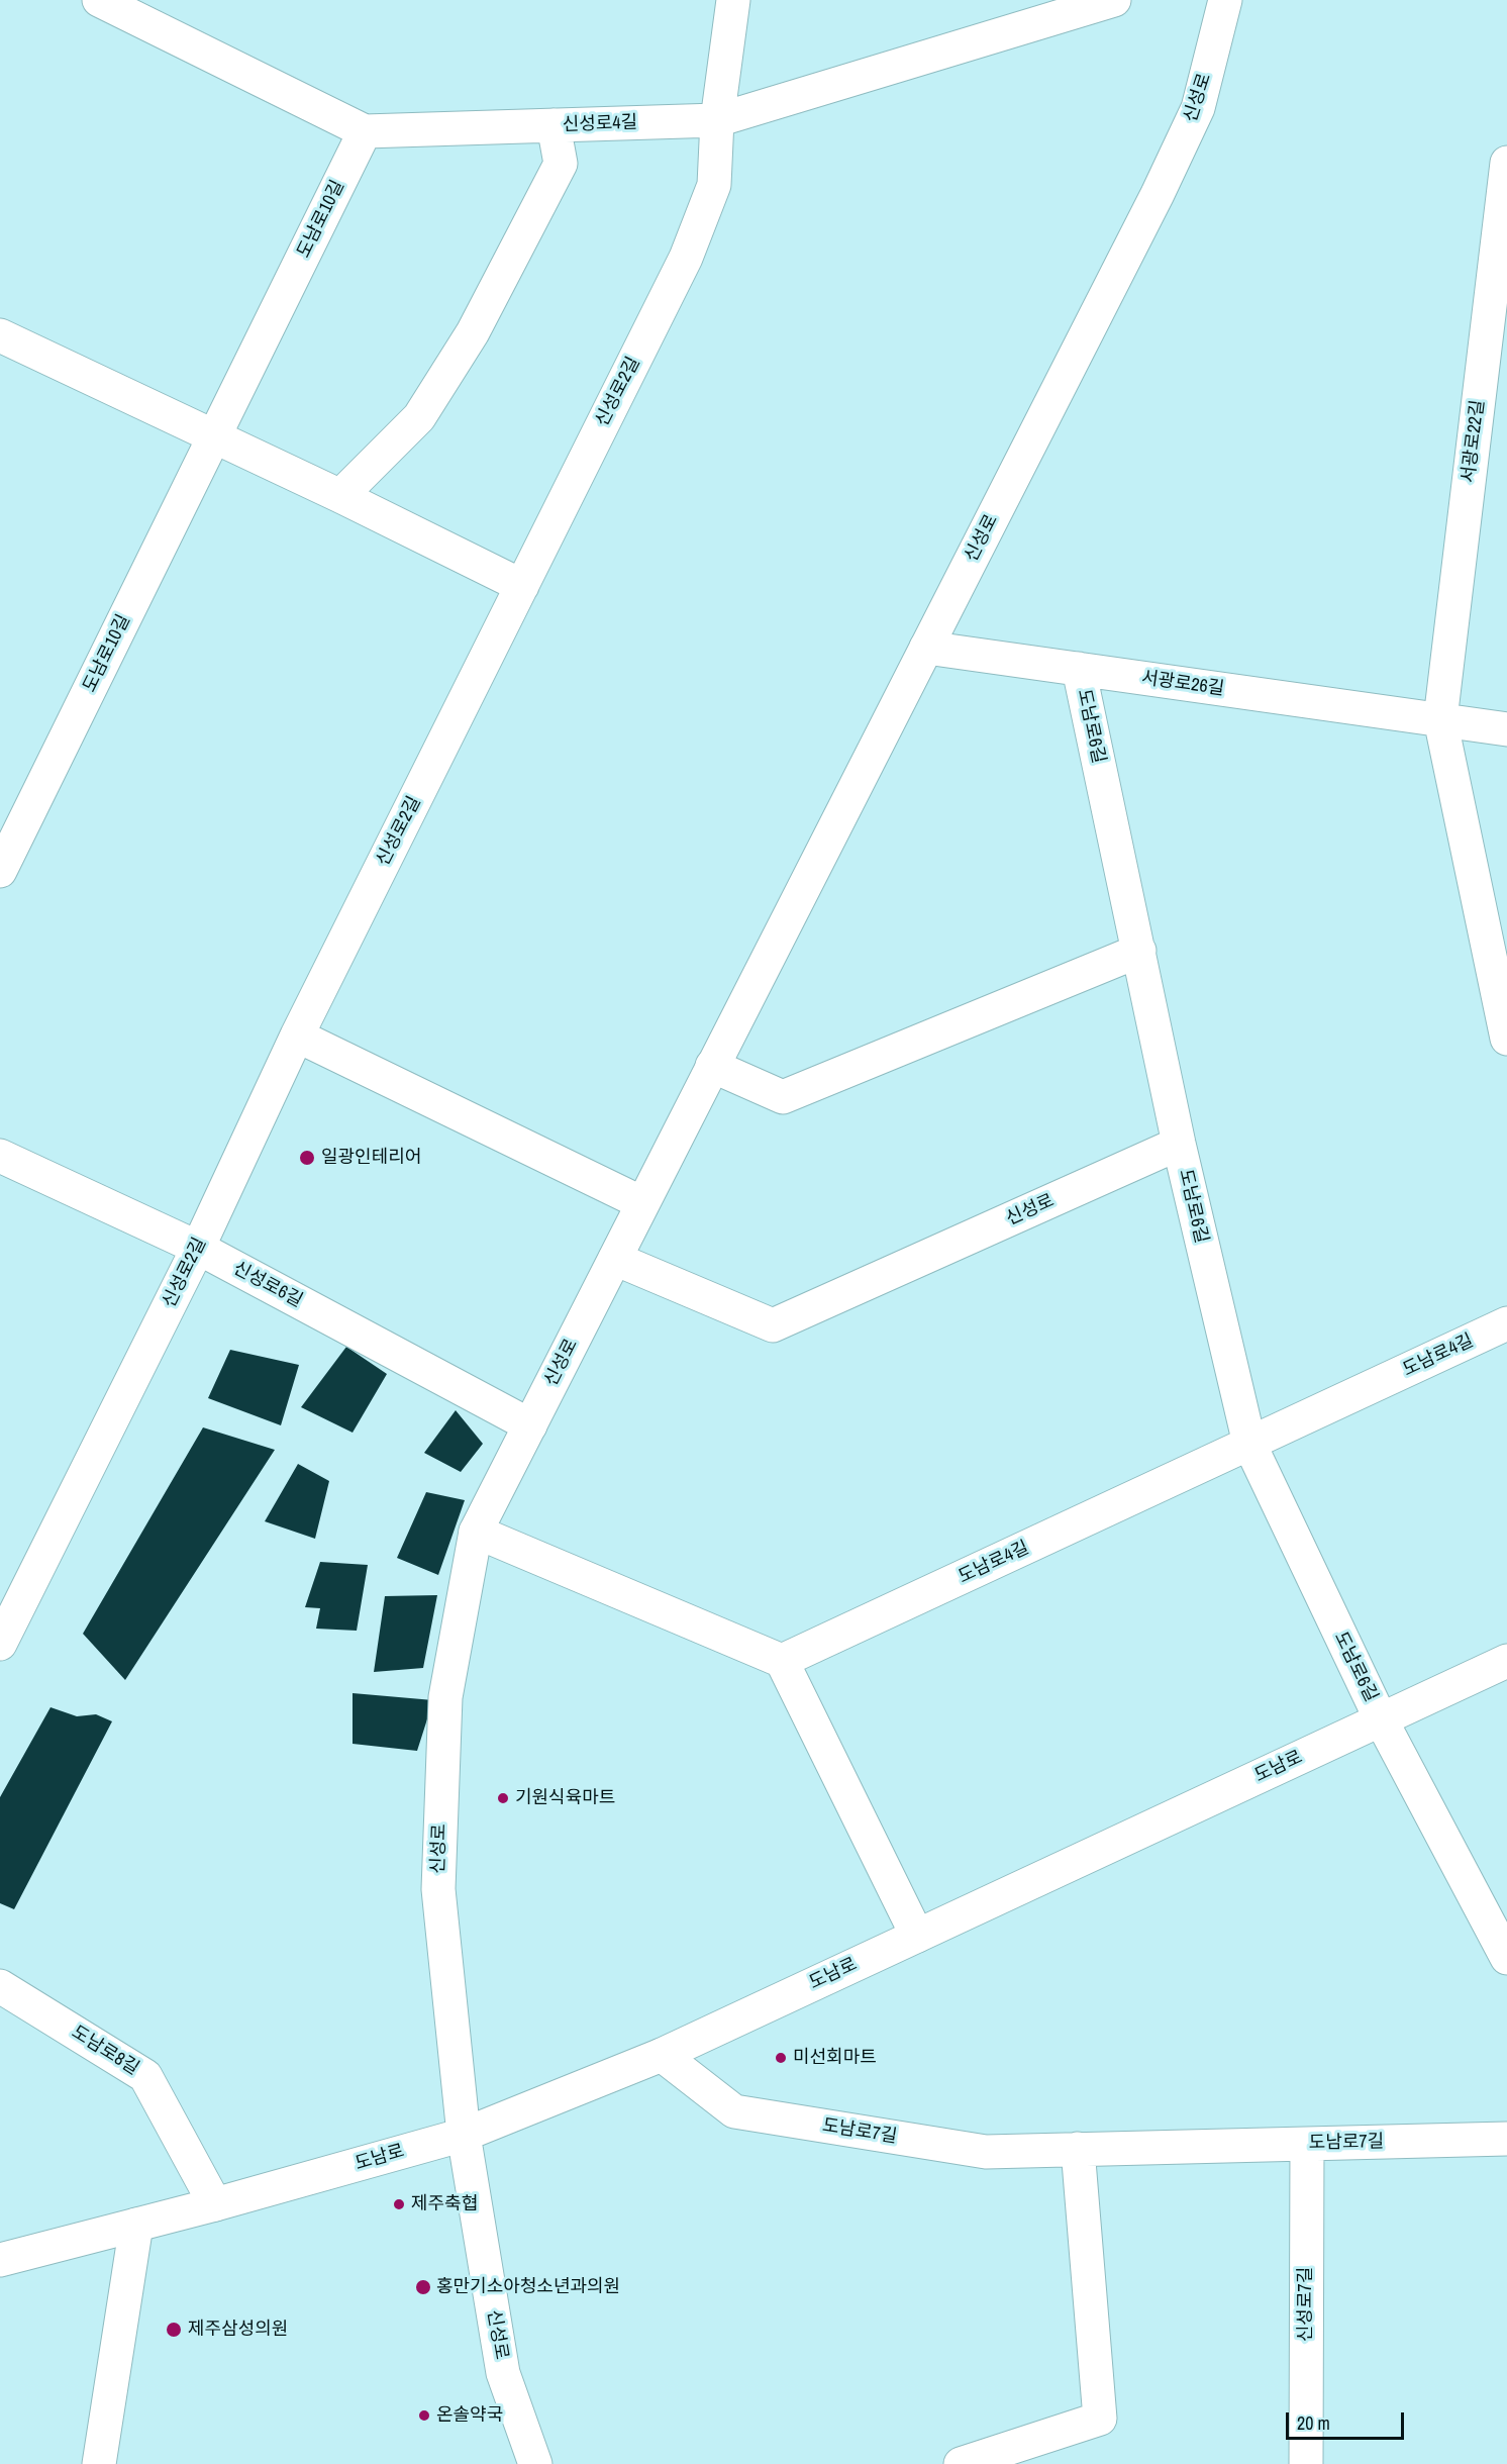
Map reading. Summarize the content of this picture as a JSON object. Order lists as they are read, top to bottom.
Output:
{
  "streets": {
    "street": [
      "신성로",
      "신성로4길",
      "도남로10길",
      "신성로2길",
      "서광로22길",
      "서광로26길",
      "도남로6길",
      "신성로6길",
      "도남로4길",
      "도남로",
      "도남로8길",
      "도남로7길",
      "신성로7길"
    ]
  },
  "crossings": [
    ["신성로", "서광로26길"],
    ["신성로", "도남로6길"],
    ["신성로", "신성로6길"],
    ["신성로", "도남로"],
    ["신성로4길", "도남로10길"],
    ["신성로4길", "신성로2길"],
    ["신성로2길", "신성로6길"],
    ["서광로22길", "서광로26길"],
    ["서광로26길", "도남로6길"],
    ["도남로6길", "도남로4길"],
    ["도남로6길", "도남로"],
    ["도남로", "도남로8길"],
    ["도남로", "도남로7길"],
    ["도남로7길", "신성로7길"]
  ],
  "places": [
    "일광인테리어",
    "기원식육마트",
    "미선회마트",
    "제주축협",
    "홍만기소아청소년과의원",
    "제주삼성의원",
    "온솔약국"
  ],
  "scale_bar": "20 m"
}
